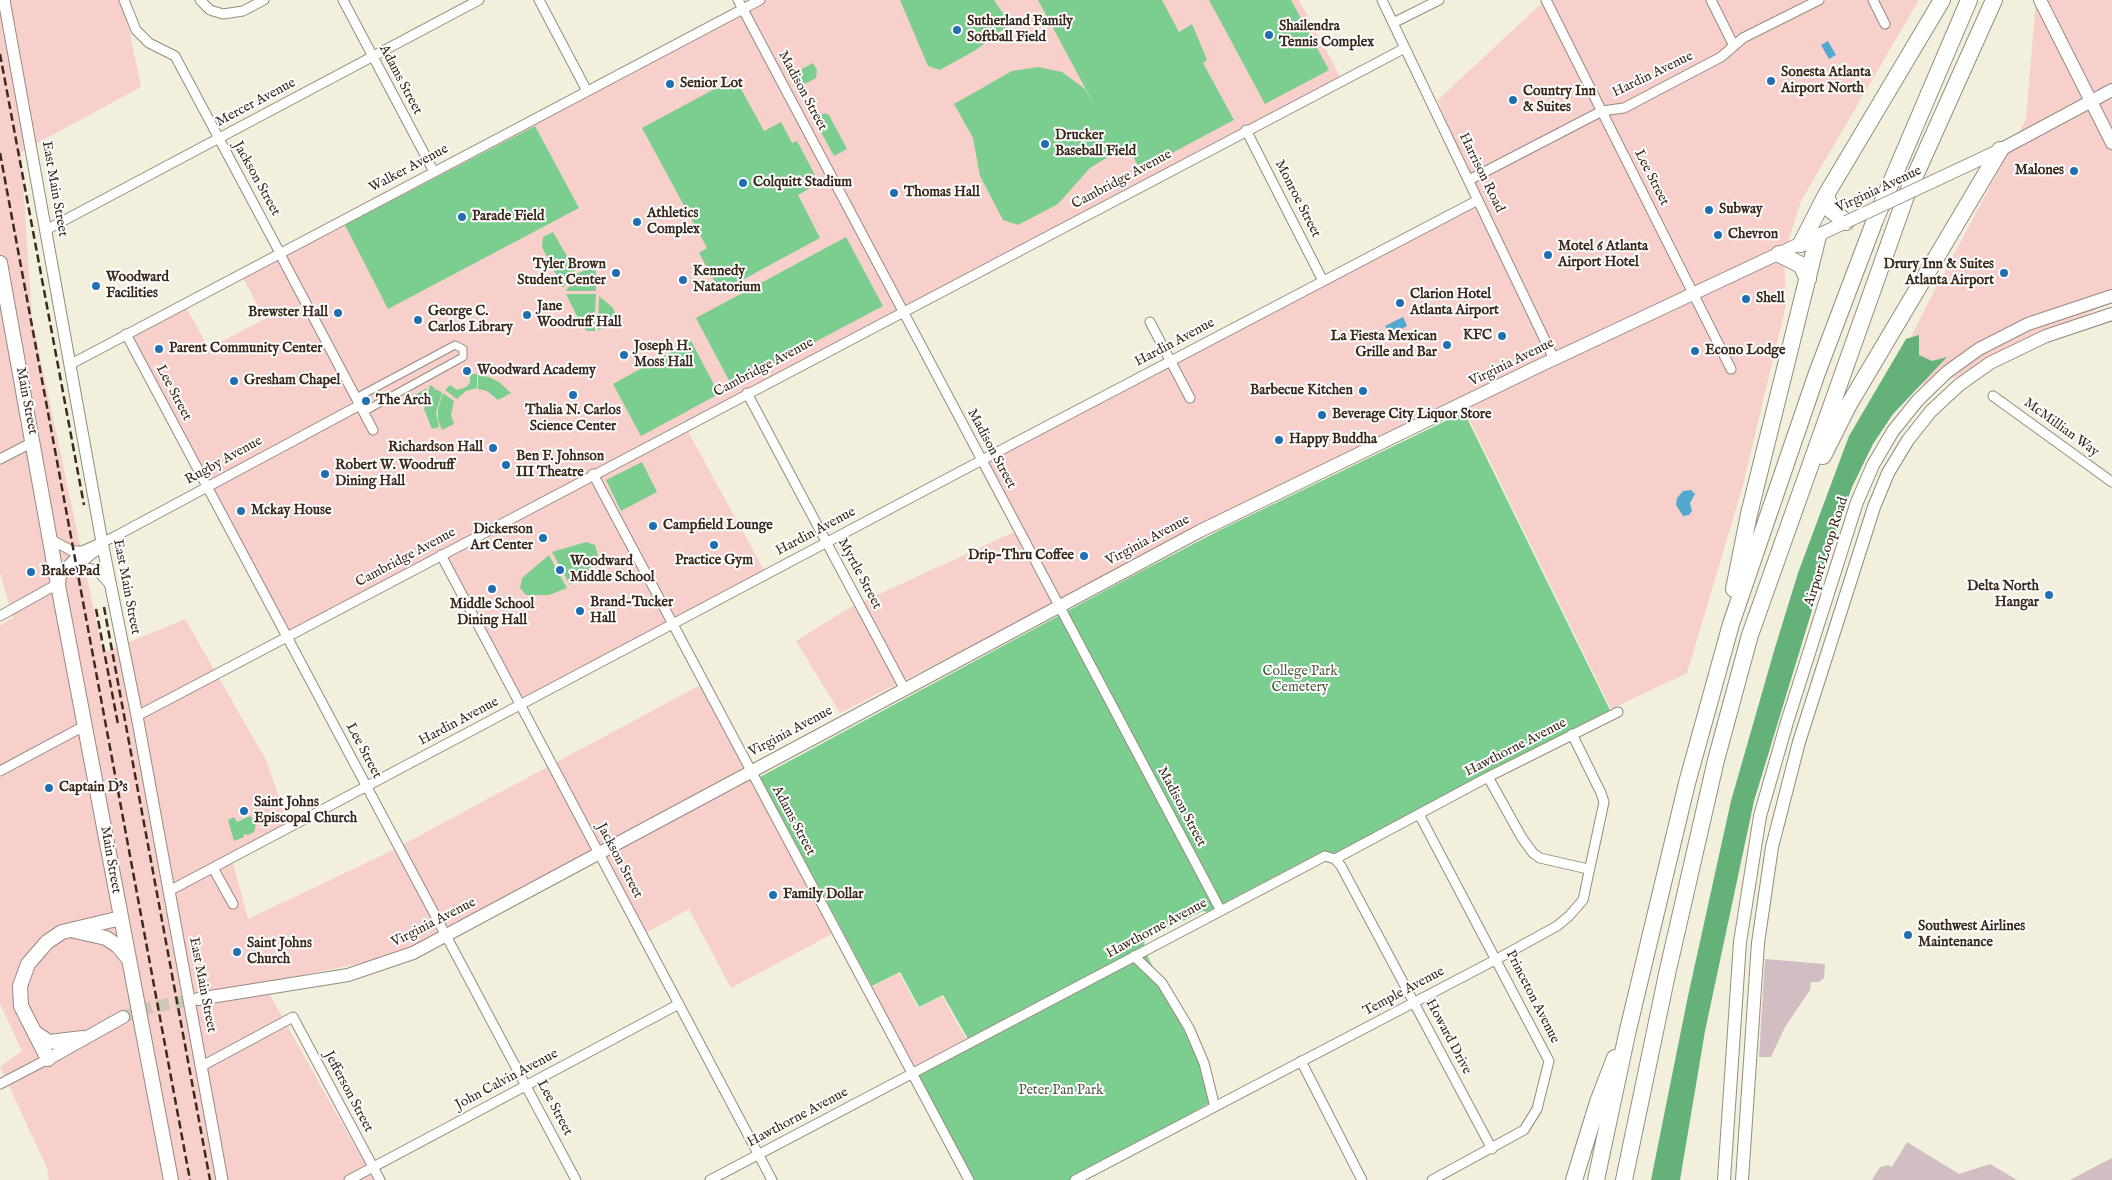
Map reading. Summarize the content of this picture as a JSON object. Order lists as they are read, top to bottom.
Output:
{
  "streets": {
    "main road": ["Virginia Avenue", "Main Street", "Airport Loop Road"],
    "street": [
      "Hardin Avenue",
      "Adams Street",
      "Madison Street",
      "Mercer Avenue",
      "Walker Avenue",
      "Harrison Road",
      "Lee Street",
      "Jackson Street",
      "Cambridge Avenue",
      "East Main Street",
      "Monroe Street",
      "McMillian Way",
      "Rugby Avenue",
      "Myrtle Street",
      "Hawthorne Avenue",
      "Temple Avenue",
      "Princeton Avenue",
      "Howard Drive",
      "John Calvin Avenue",
      "Jefferson Street"
    ]
  },
  "crossings": [
    ["Hardin Avenue", "Adams Street"],
    ["Hardin Avenue", "Madison Street"],
    ["Hardin Avenue", "Harrison Road"],
    ["Hardin Avenue", "Lee Street"],
    ["Hardin Avenue", "Jackson Street"],
    ["Hardin Avenue", "East Main Street"],
    ["Hardin Avenue", "Monroe Street"],
    ["Hardin Avenue", "Myrtle Street"],
    ["Adams Street", "Mercer Avenue"],
    ["Adams Street", "Walker Avenue"],
    ["Adams Street", "Cambridge Avenue"],
    ["Adams Street", "Virginia Avenue"],
    ["Adams Street", "Hawthorne Avenue"],
    ["Madison Street", "Walker Avenue"],
    ["Madison Street", "Cambridge Avenue"],
    ["Madison Street", "Virginia Avenue"],
    ["Madison Street", "Hawthorne Avenue"],
    ["Mercer Avenue", "Jackson Street"],
    ["Mercer Avenue", "East Main Street"],
    ["Walker Avenue", "Lee Street"],
    ["Walker Avenue", "Jackson Street"],
    ["Walker Avenue", "East Main Street"],
    ["Harrison Road", "Cambridge Avenue"],
    ["Harrison Road", "Virginia Avenue"],
    ["Lee Street", "Cambridge Avenue"],
    ["Lee Street", "Virginia Avenue"],
    ["Lee Street", "Rugby Avenue"],
    ["Lee Street", "John Calvin Avenue"],
    ["Jackson Street", "Cambridge Avenue"],
    ["Jackson Street", "Virginia Avenue"],
    ["Jackson Street", "Rugby Avenue"],
    ["Jackson Street", "Hawthorne Avenue"],
    ["Jackson Street", "John Calvin Avenue"],
    ["Cambridge Avenue", "East Main Street"],
    ["Cambridge Avenue", "Monroe Street"],
    ["Cambridge Avenue", "Myrtle Street"],
    ["East Main Street", "Rugby Avenue"],
    ["East Main Street", "Jefferson Street"],
    ["Virginia Avenue", "Myrtle Street"],
    ["Main Street", "Rugby Avenue"],
    ["Hawthorne Avenue", "Temple Avenue"],
    ["Hawthorne Avenue", "Princeton Avenue"],
    ["Hawthorne Avenue", "Howard Drive"],
    ["Temple Avenue", "Princeton Avenue"],
    ["Temple Avenue", "Howard Drive"],
    ["Princeton Avenue", "Howard Drive"],
    ["John Calvin Avenue", "Jefferson Street"]
  ],
  "parks": ["College Park Cemetery", "Peter Pan Park"],
  "places": [
    "Sutherland Family Softball Field",
    "Shailendra Tennis Complex",
    "Sonesta Atlanta Airport North",
    "Senior Lot",
    "Country Inn & Suites",
    "Drucker Baseball Field",
    "Malones",
    "Colquitt Stadium",
    "Thomas Hall",
    "Subway",
    "Parade Field",
    "Athletics Complex",
    "Chevron",
    "Motel 6 Atlanta Airport Hotel",
    "Tyler Brown Student Center",
    "Drury Inn & Suites Atlanta Airport",
    "Kennedy Natatorium",
    "Woodward Facilities",
    "Shell",
    "Clarion Hotel Atlanta Airport",
    "Brewster Hall",
    "Jane Woodruff Hall",
    "George C. Carlos Library",
    "KFC",
    "La Fiesta Mexican Grille and Bar",
    "Parent Community Center",
    "Econo Lodge",
    "Joseph H. Moss Hall",
    "Woodward Academy",
    "Gresham Chapel",
    "Barbecue Kitchen",
    "Thalia N. Carlos Science Center",
    "The Arch",
    "Beverage City Liquor Store",
    "Happy Buddha",
    "Richardson Hall",
    "Ben F. Johnson III Theatre",
    "Robert W. Woodruff Dining Hall",
    "Mckay House",
    "Campfield Lounge",
    "Dickerson Art Center",
    "Practice Gym",
    "Drip-Thru Coffee",
    "Woodward Middle School",
    "Brake Pad",
    "Middle School Dining Hall",
    "Delta North Hangar",
    "Brand-Tucker Hall",
    "Captain D's",
    "Saint Johns Episcopal Church",
    "Family Dollar",
    "Southwest Airlines Maintenance",
    "Saint Johns Church"
  ]
}
